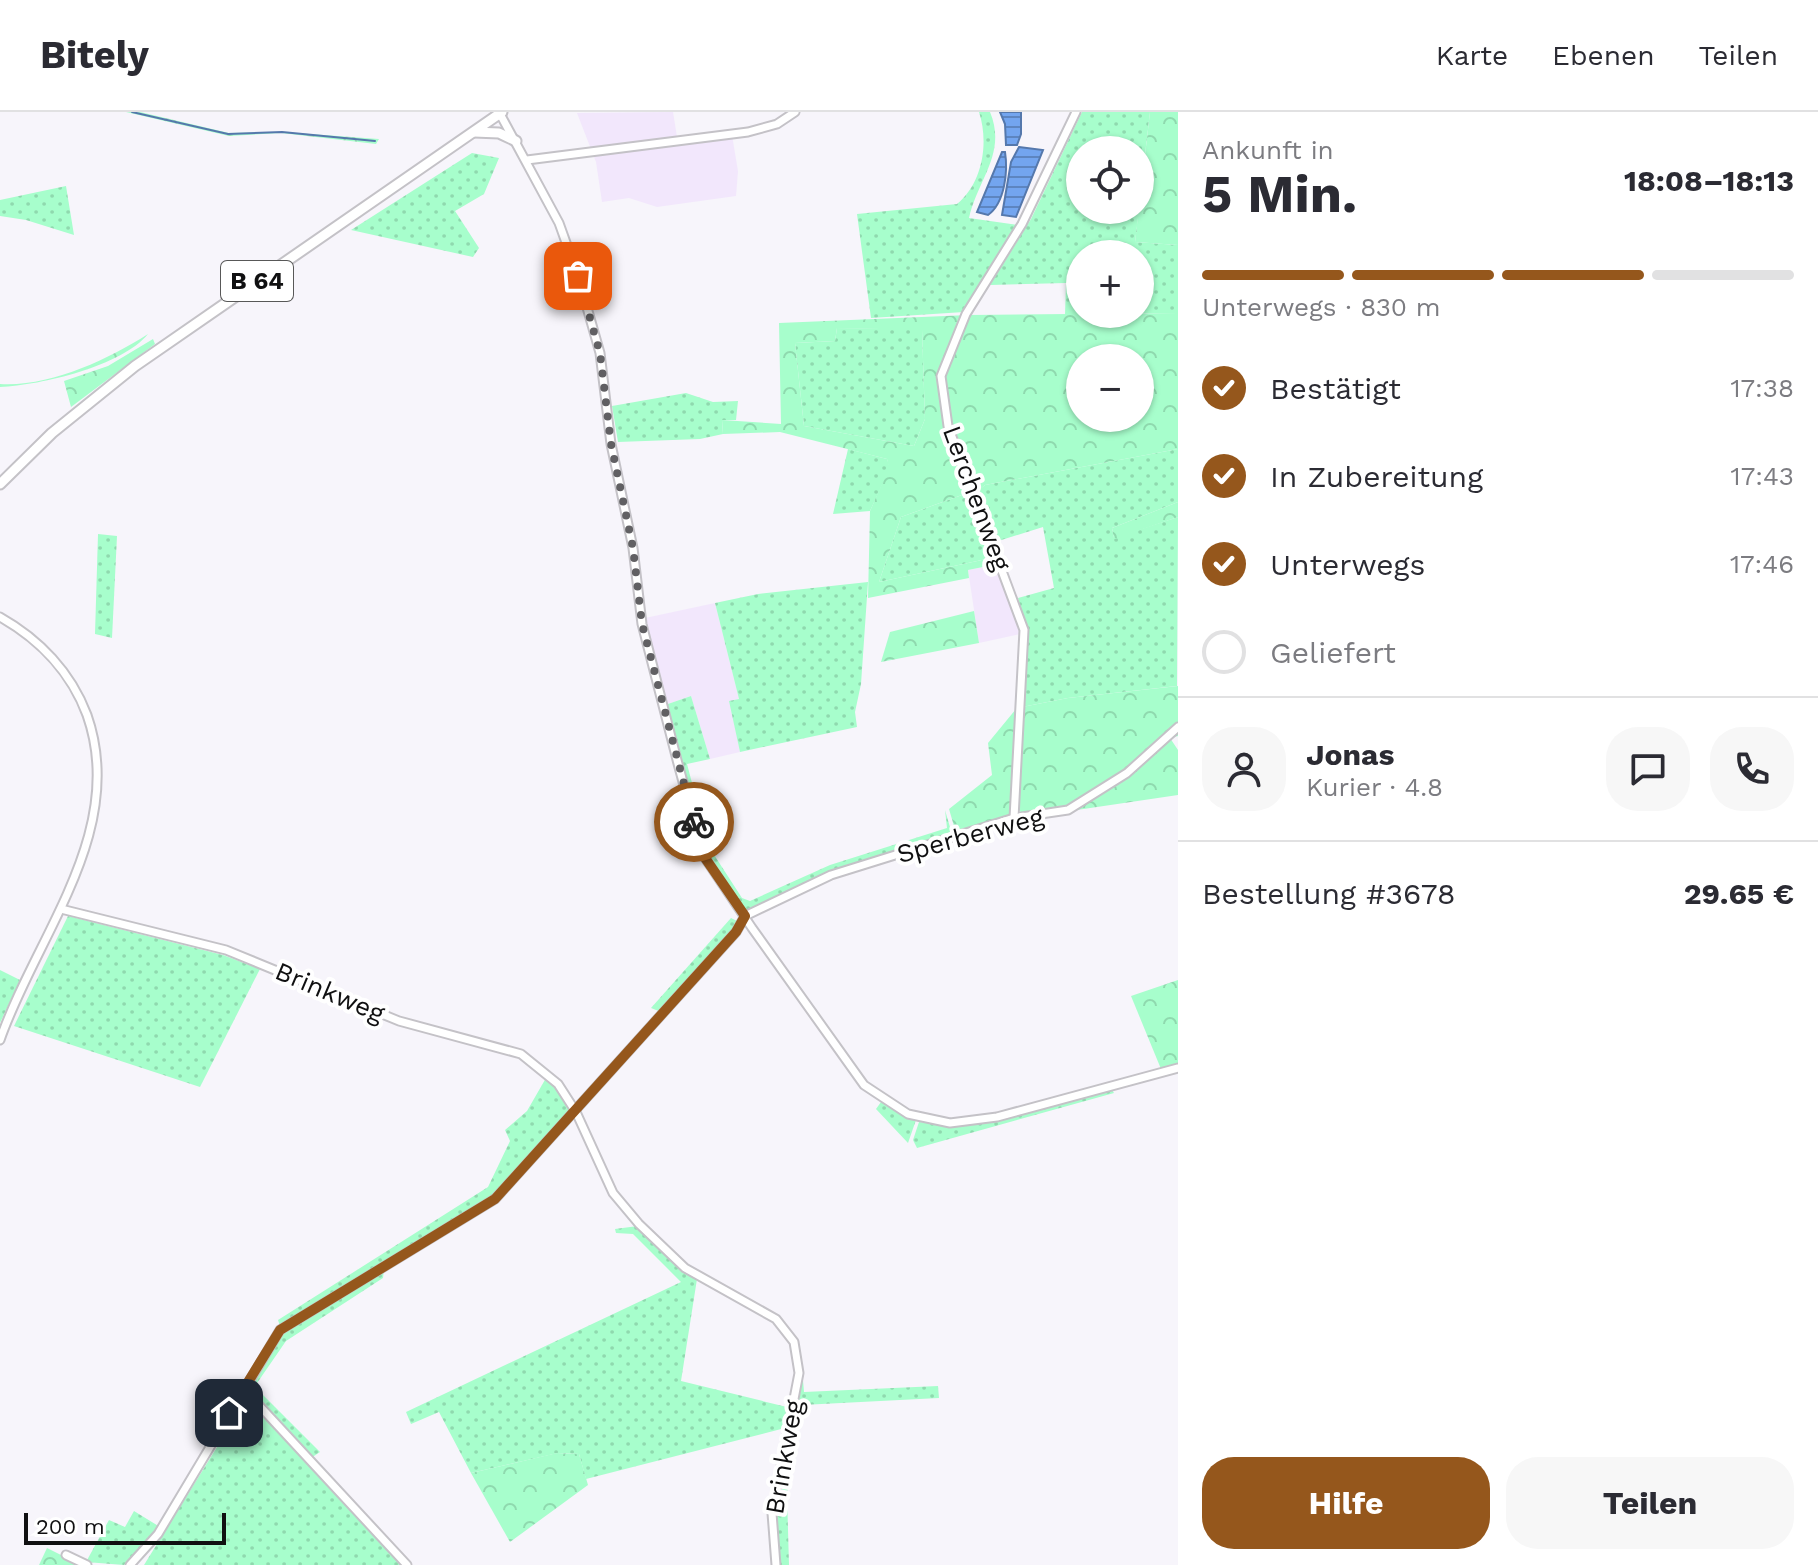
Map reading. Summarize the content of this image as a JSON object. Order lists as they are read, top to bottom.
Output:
{
  "streets": {
    "main road": ["B 64"],
    "street": ["Lerchenweg", "Sperberweg", "Brinkweg"]
  },
  "crossings": [
    ["Lerchenweg", "Sperberweg"]
  ],
  "scale_bar": "200 m",
  "page": {
    "header": "Bitely",
    "nav": ["Karte", "Ebenen", "Teilen"],
    "heading": ["5 Min.", "Ankunft in", "18:08–18:13"],
    "panel": [
      "Jonas",
      "Kurier · 4.8",
      "Bestellung #3678",
      "29.65 €"
    ],
    "map_buttons": ["+", "−"],
    "bar": "Unterwegs · 830 m",
    "list": [
      ["Bestätigt", "17:38"],
      ["In Zubereitung", "17:43"],
      ["Unterwegs", "17:46"],
      "Geliefert"
    ],
    "buttons": ["Hilfe", "Teilen"],
    "scale": "200 m"
  }
}
